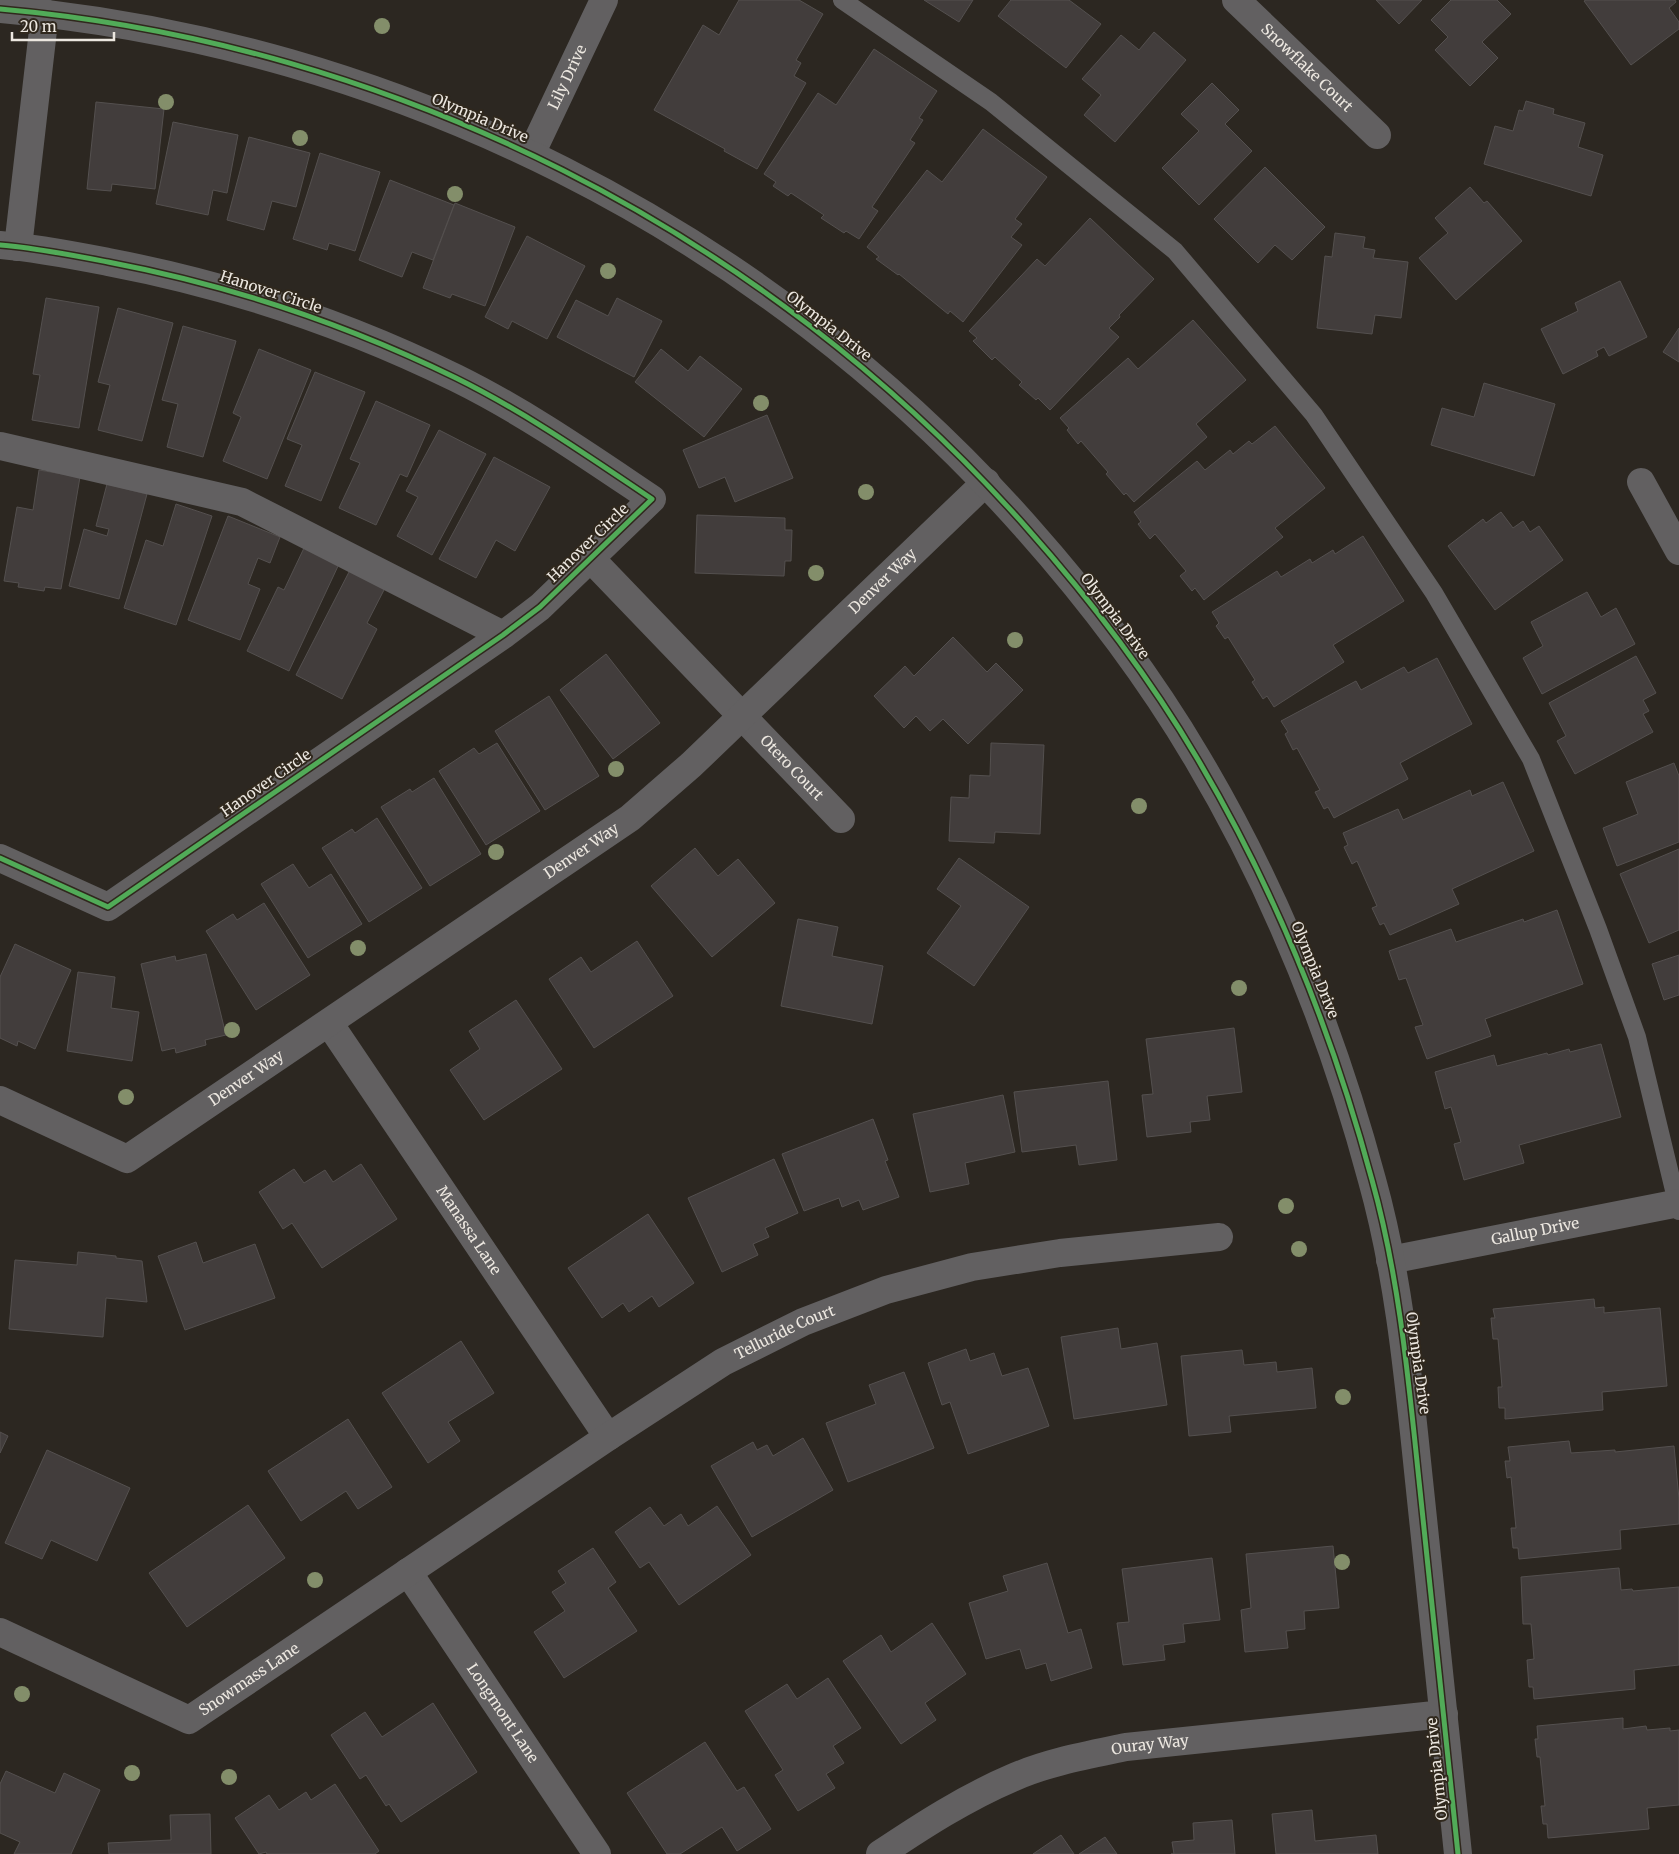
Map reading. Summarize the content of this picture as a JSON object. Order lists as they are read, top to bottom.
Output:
{
  "streets": {
    "street": [
      "Snowflake Court",
      "Lily Drive",
      "Olympia Drive",
      "Hanover Circle",
      "Denver Way",
      "Otero Court",
      "Manassa Lane",
      "Gallup Drive",
      "Telluride Court",
      "Snowmass Lane",
      "Longmont Lane",
      "Ouray Way"
    ]
  },
  "crossings": [
    ["Lily Drive", "Olympia Drive"],
    ["Olympia Drive", "Hanover Circle"],
    ["Olympia Drive", "Denver Way"],
    ["Olympia Drive", "Gallup Drive"],
    ["Olympia Drive", "Ouray Way"],
    ["Hanover Circle", "Denver Way"],
    ["Hanover Circle", "Otero Court"],
    ["Denver Way", "Otero Court"],
    ["Denver Way", "Manassa Lane"],
    ["Manassa Lane", "Telluride Court"],
    ["Telluride Court", "Snowmass Lane"],
    ["Telluride Court", "Longmont Lane"],
    ["Snowmass Lane", "Longmont Lane"]
  ],
  "scale_bar": "20 m"
}
